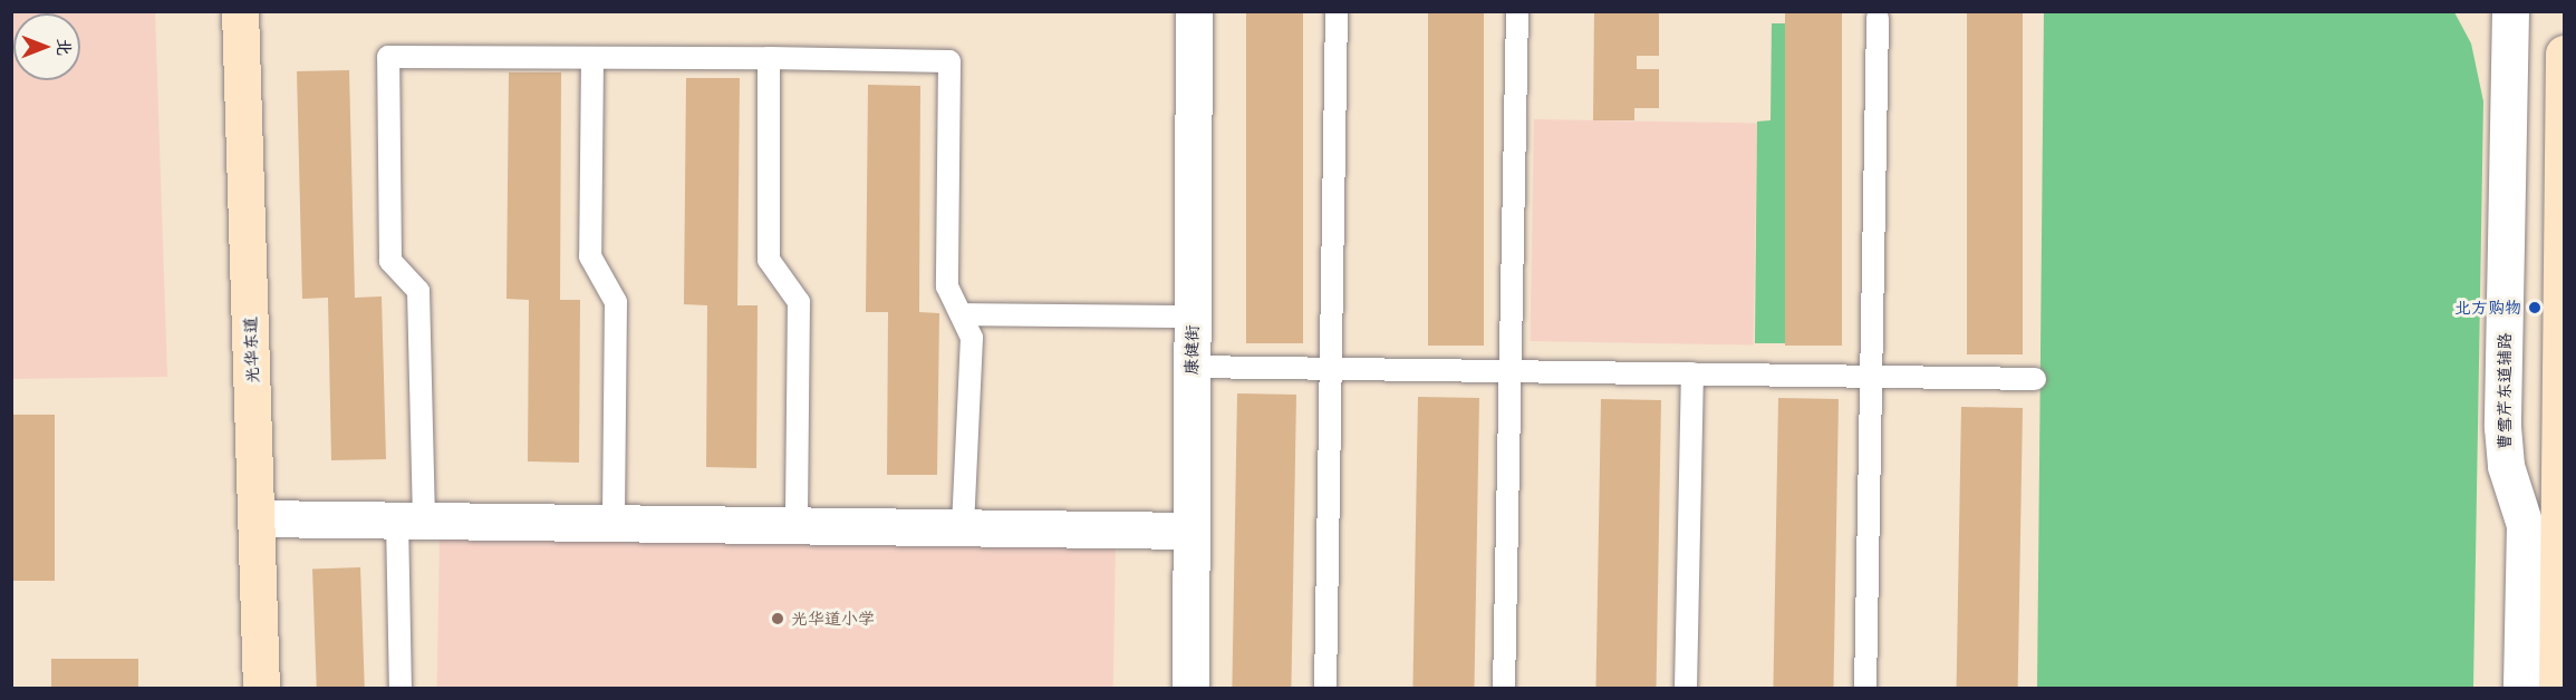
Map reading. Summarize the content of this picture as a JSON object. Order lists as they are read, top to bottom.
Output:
{
  "streets": {
    "main road": ["光华东道"],
    "street": ["康健街", "曹雪芹东道辅路"]
  },
  "places": ["北方购物", "光华道小学"],
  "north": "right"
}
